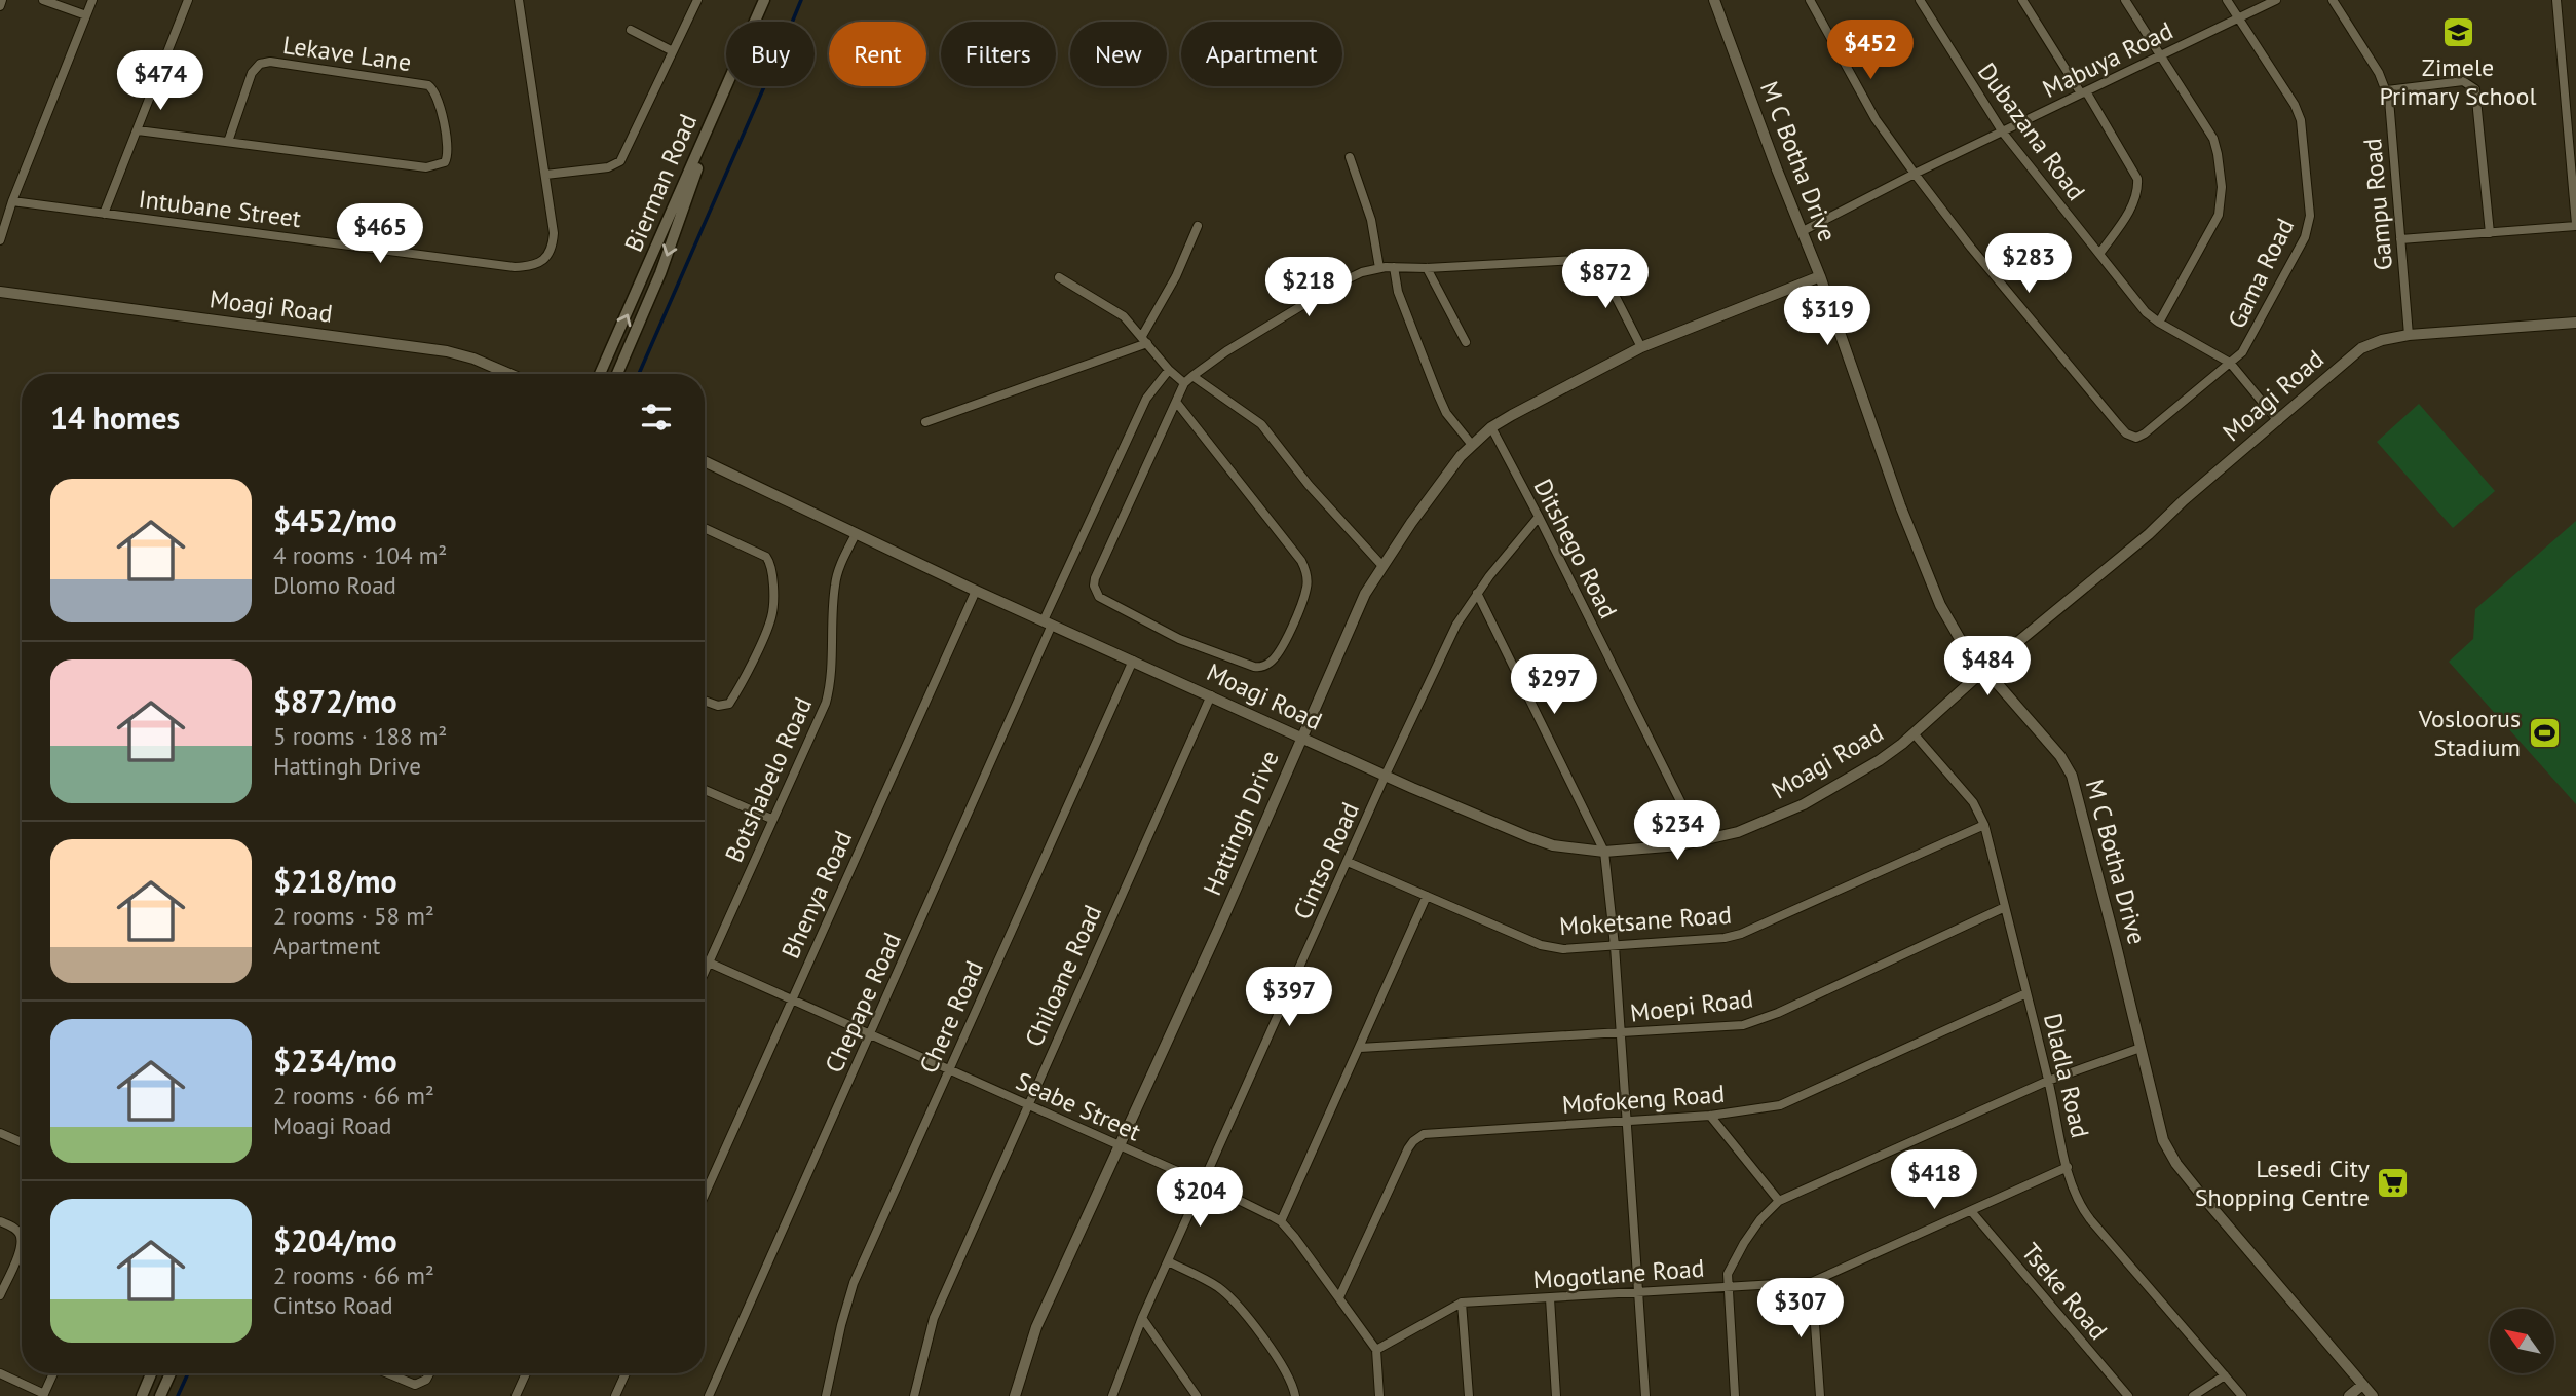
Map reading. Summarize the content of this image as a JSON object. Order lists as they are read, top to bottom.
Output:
{
  "streets": {
    "main road": ["Bierman Road"],
    "street": [
      "Lekave Lane",
      "Mabuya Road",
      "Dubazana Road",
      "M C Botha Drive",
      "Gampu Road",
      "Intubane Street",
      "Gama Road",
      "Moagi Road",
      "Ditshego Road",
      "Botshabelo Road",
      "Hattingh Drive",
      "Cintso Road",
      "Bhenya Road",
      "Moketsane Road",
      "Chiloane Road",
      "Chepape Road",
      "Moepi Road",
      "Chere Road",
      "Dladla Road",
      "Mofokeng Road",
      "Seabe Street",
      "Mogotlane Road",
      "Tseke Road"
    ]
  },
  "crossings": [
    ["Mabuya Road", "Dubazana Road"],
    ["Mabuya Road", "M C Botha Drive"],
    ["Mabuya Road", "Gama Road"],
    ["Dubazana Road", "Gama Road"],
    ["Dubazana Road", "Moagi Road"],
    ["M C Botha Drive", "Moagi Road"],
    ["M C Botha Drive", "Hattingh Drive"],
    ["Gampu Road", "Moagi Road"],
    ["Moagi Road", "Ditshego Road"],
    ["Moagi Road", "Botshabelo Road"],
    ["Moagi Road", "Hattingh Drive"],
    ["Moagi Road", "Cintso Road"],
    ["Moagi Road", "Bhenya Road"],
    ["Moagi Road", "Chiloane Road"],
    ["Moagi Road", "Chepape Road"],
    ["Moagi Road", "Chere Road"],
    ["Moagi Road", "Dladla Road"],
    ["Ditshego Road", "Hattingh Drive"],
    ["Ditshego Road", "Cintso Road"],
    ["Botshabelo Road", "Seabe Street"],
    ["Hattingh Drive", "Seabe Street"],
    ["Cintso Road", "Moketsane Road"],
    ["Cintso Road", "Seabe Street"],
    ["Bhenya Road", "Seabe Street"],
    ["Moketsane Road", "Dladla Road"],
    ["Chiloane Road", "Seabe Street"],
    ["Chepape Road", "Seabe Street"],
    ["Moepi Road", "Dladla Road"],
    ["Chere Road", "Seabe Street"],
    ["Dladla Road", "Mofokeng Road"],
    ["Dladla Road", "Mogotlane Road"],
    ["Mofokeng Road", "Seabe Street"],
    ["Seabe Street", "Mogotlane Road"],
    ["Mogotlane Road", "Tseke Road"]
  ],
  "places": {
    "school or university": ["Zimele Primary School"],
    "sports": ["Vosloorus Stadium"],
    "supermarket": ["Lesedi City Shopping Centre"]
  },
  "north": "top left",
  "page": {
    "price": [
      "$452",
      "$474",
      "$465",
      "$283",
      "$872",
      "$218",
      "$319",
      "$484",
      "$297",
      "$234",
      "$397",
      "$418",
      "$204",
      "$307"
    ],
    "chip": [
      "Buy",
      "Rent",
      "Filters",
      "New",
      "Apartment"
    ],
    "heading": "14 homes",
    "list": [
      {
        "name": "$452/mo",
        "note": "4 rooms · 104 m² · Dlomo Road"
      },
      {
        "name": "$872/mo",
        "note": "5 rooms · 188 m² · Hattingh Drive"
      },
      {
        "name": "$218/mo",
        "note": "2 rooms · 58 m² · Apartment"
      },
      {
        "name": "$234/mo",
        "note": "2 rooms · 66 m² · Moagi Road"
      },
      {
        "name": "$204/mo",
        "note": "2 rooms · 66 m² · Cintso Road"
      }
    ]
  }
}
